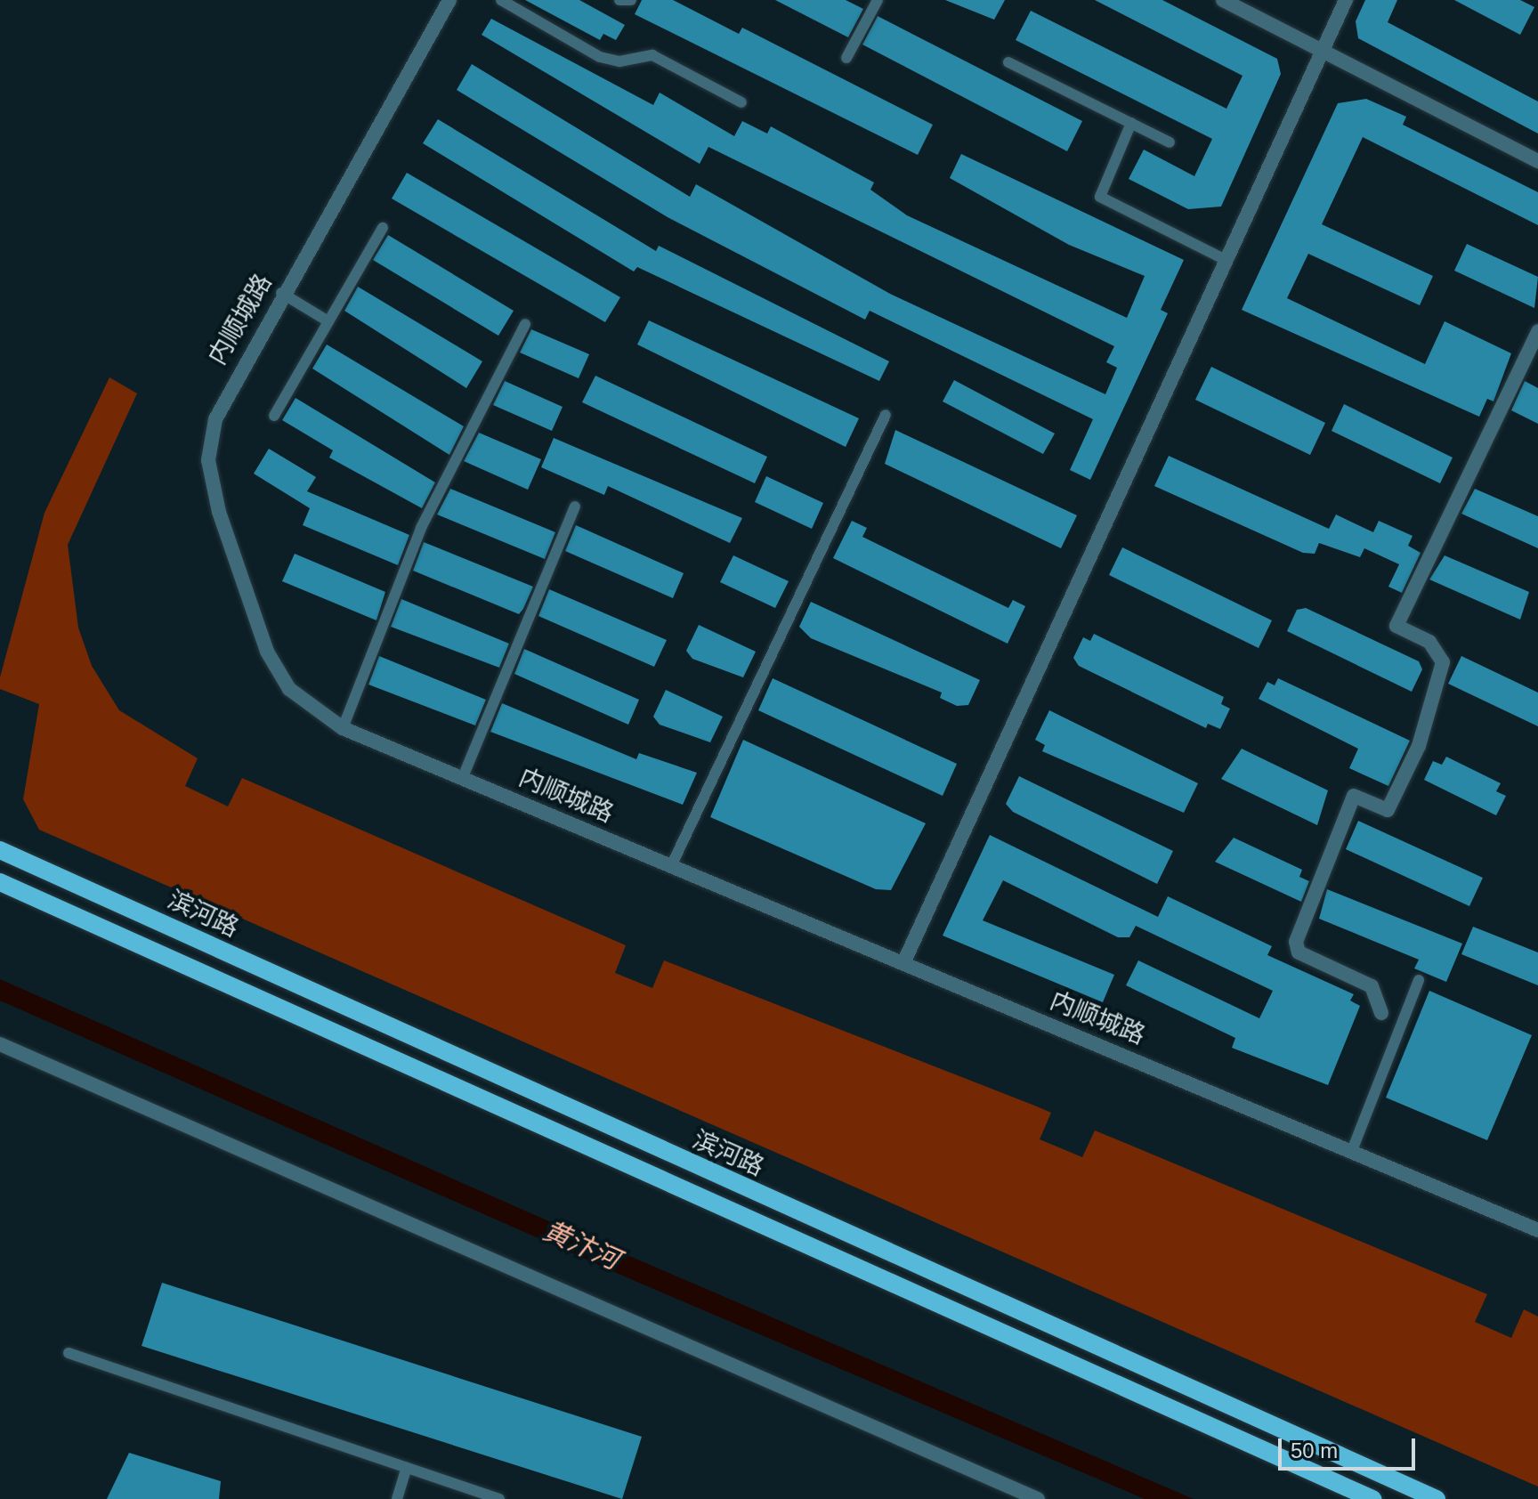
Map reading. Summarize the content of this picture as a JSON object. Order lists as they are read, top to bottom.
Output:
{
  "streets": {
    "main road": ["滨河路"],
    "street": ["内顺城路"]
  },
  "water": ["黄汴河"],
  "scale_bar": "50 m"
}
